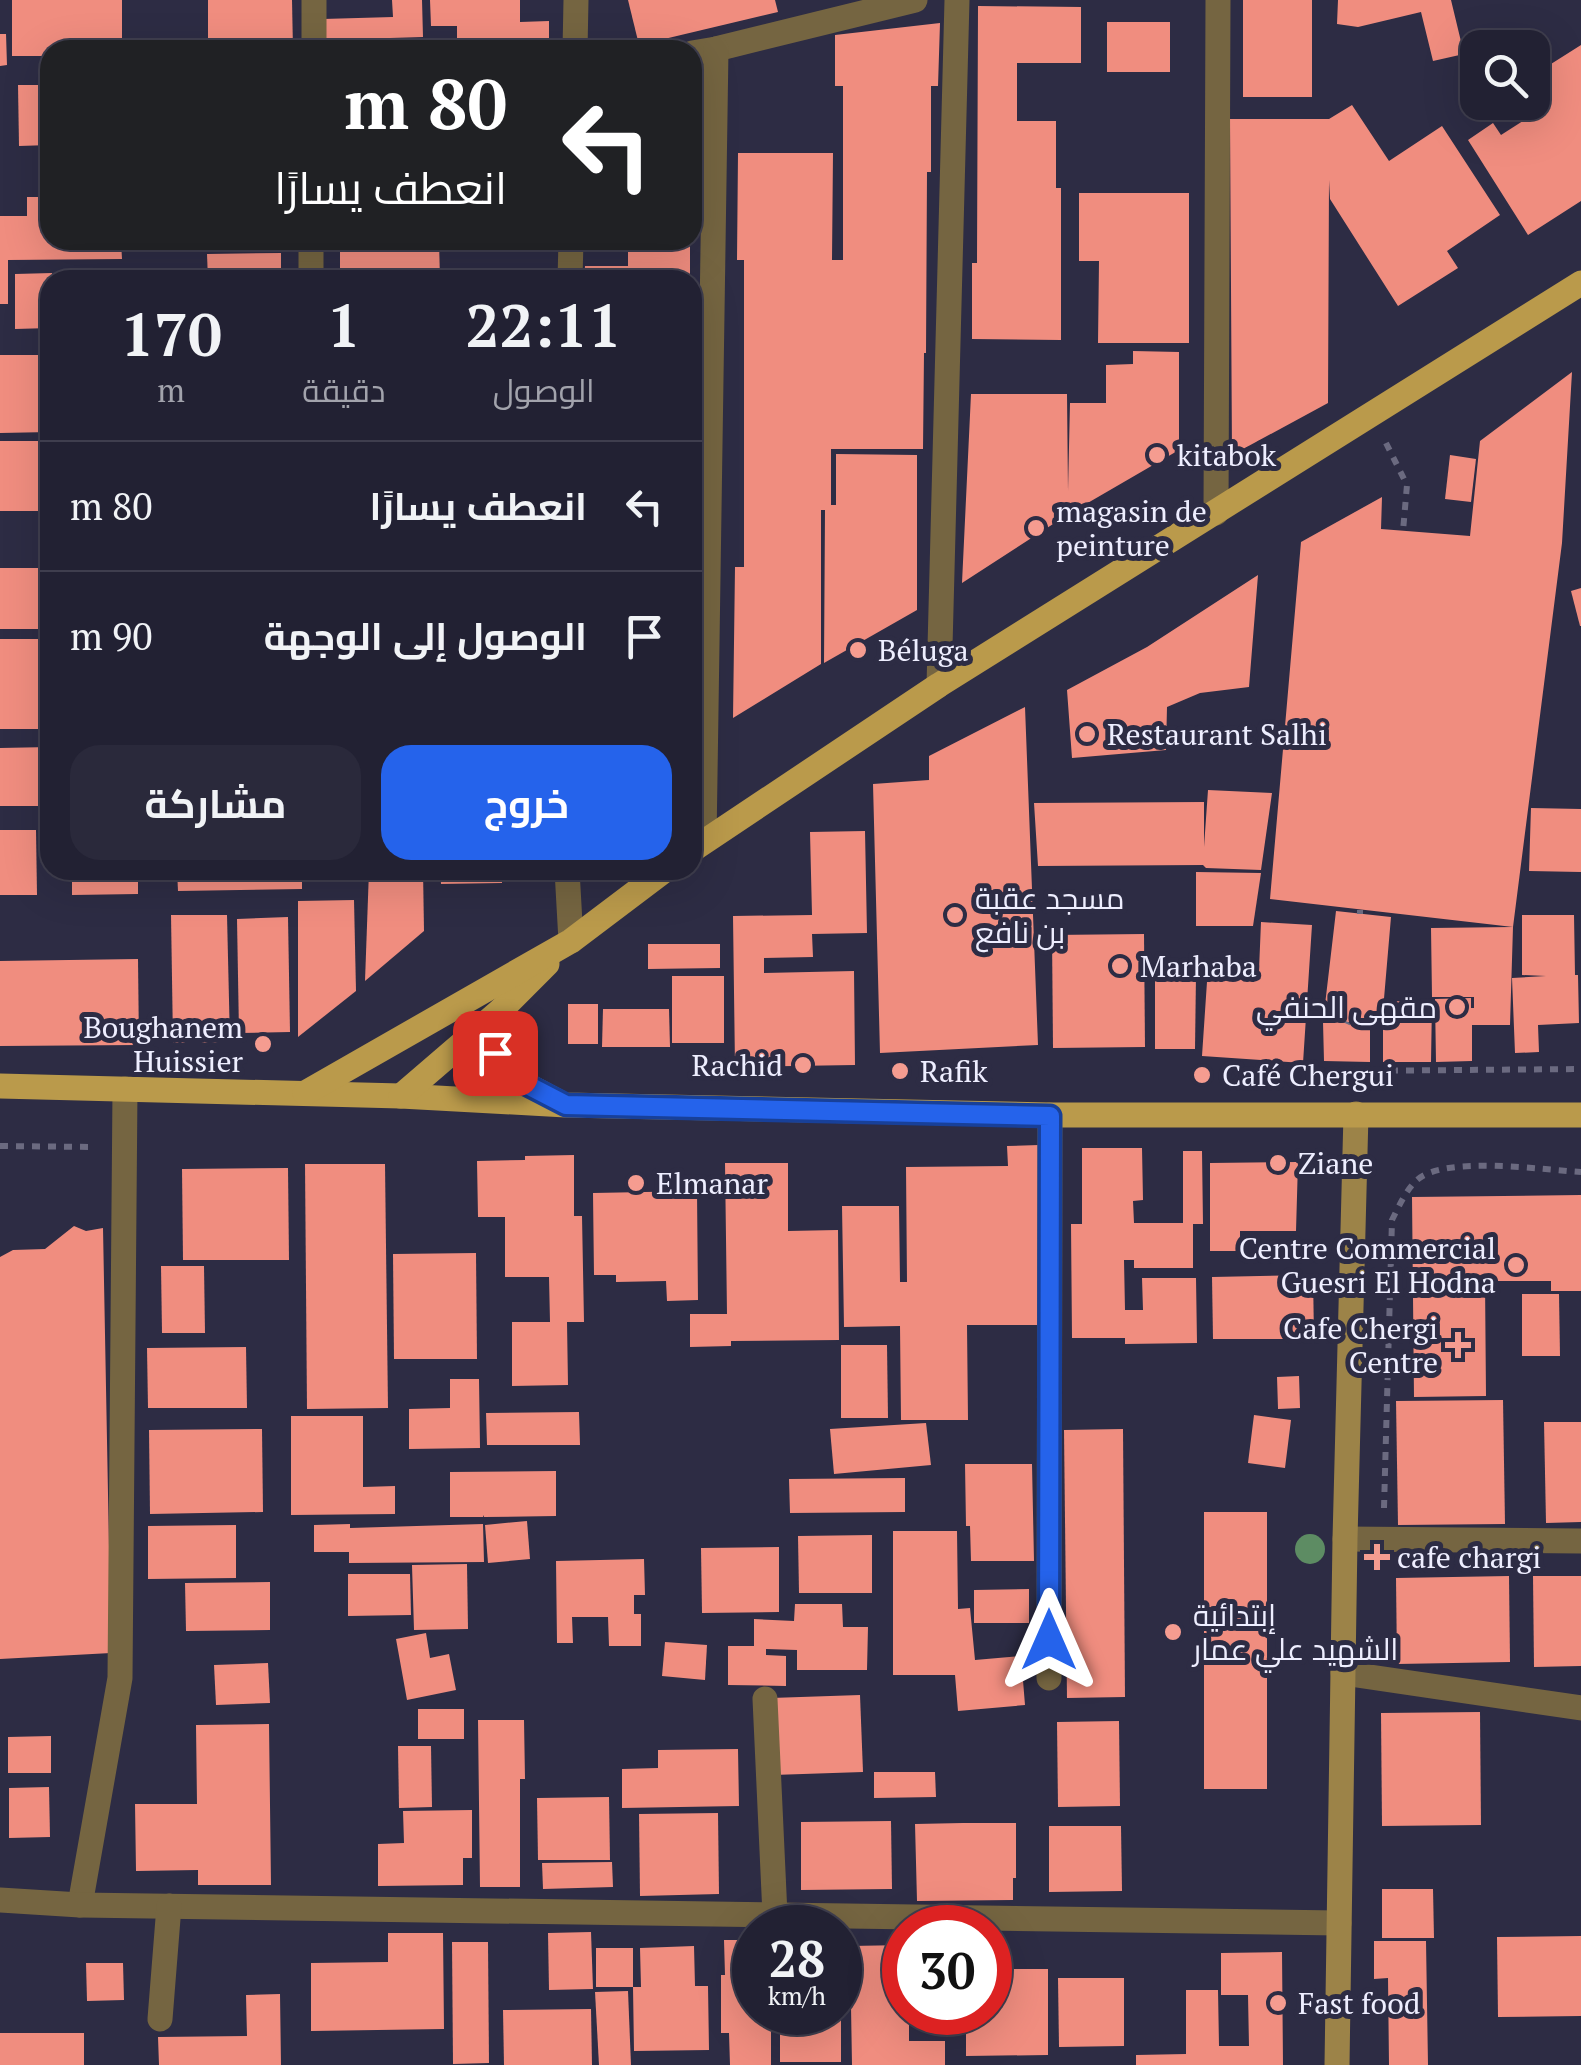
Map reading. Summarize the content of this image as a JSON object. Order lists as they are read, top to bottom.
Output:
{
  "places": {
    "other": [
      "kitabok",
      "magasin de peinture",
      "Béluga",
      "Restaurant Salhi",
      "مسجد عقبة بن نافع",
      "Marhaba",
      "مقهى الحنفي",
      "Boughanem Huissier",
      "Rachid",
      "Rafik",
      "Café Chergui",
      "Ziane",
      "Elmanar",
      "Centre Commercial Guesri El Hodna",
      "إبتدائية الشهيد علي عمار",
      "Fast food"
    ],
    "health": ["Cafe Chergi Centre", "cafe chargi"]
  },
  "page": {
    "turn": ["80 m", "انعطف يسارًا"],
    "eta": [
      "22:11",
      "الوصول",
      "1",
      "دقيقة",
      "170",
      "m"
    ],
    "list": [
      {
        "name": "انعطف يسارًا",
        "value": "80 m"
      },
      {
        "name": "الوصول إلى الوجهة",
        "value": "90 m"
      }
    ],
    "buttons": ["خروج", "مشاركة"],
    "speed": "28 km/h",
    "limit": "30"
  }
}
